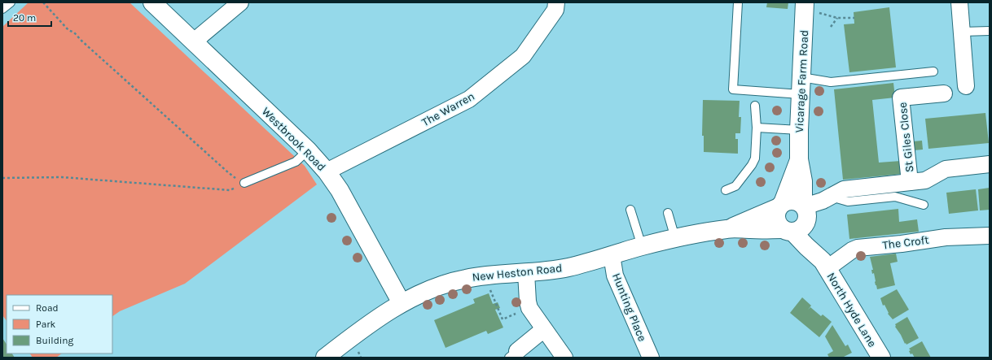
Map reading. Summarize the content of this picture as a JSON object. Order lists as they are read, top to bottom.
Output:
{
  "streets": {
    "street": [
      "Vicarage Farm Road",
      "The Warren",
      "St Giles Close",
      "Westbrook Road",
      "The Croft",
      "New Heston Road",
      "Hunting Place",
      "North Hyde Lane"
    ]
  },
  "crossings": [
    ["Vicarage Farm Road", "St Giles Close"],
    ["Vicarage Farm Road", "New Heston Road"],
    ["Vicarage Farm Road", "North Hyde Lane"],
    ["The Warren", "Westbrook Road"],
    ["St Giles Close", "New Heston Road"],
    ["St Giles Close", "North Hyde Lane"],
    ["Westbrook Road", "New Heston Road"],
    ["The Croft", "North Hyde Lane"],
    ["New Heston Road", "Hunting Place"],
    ["New Heston Road", "North Hyde Lane"]
  ],
  "legend": ["Road", "Park", "Building"],
  "scale_bar": "20 m"
}
